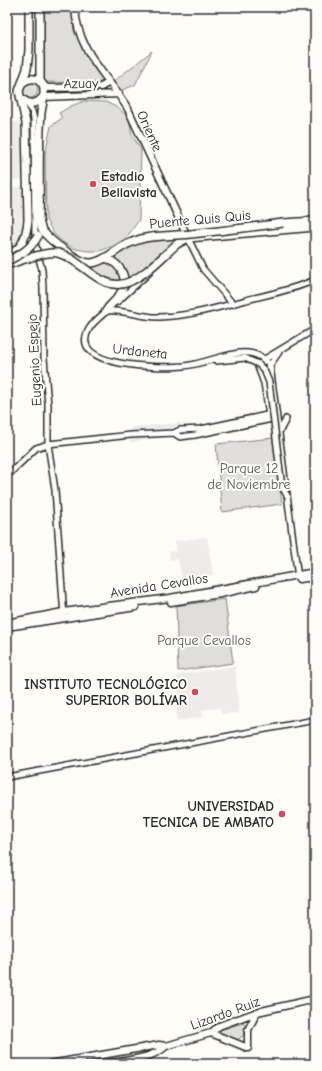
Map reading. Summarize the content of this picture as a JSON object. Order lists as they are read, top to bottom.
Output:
{
  "streets": {
    "main road": [
      "Azuay",
      "Oriente",
      "Puente Quis Quis",
      "Avenida Cevallos",
      "Lizardo Ruiz"
    ],
    "street": ["Urdaneta", "Eugenio Espejo"]
  },
  "crossings": [
    ["Azuay", "Oriente"],
    ["Azuay", "Eugenio Espejo"],
    ["Oriente", "Urdaneta"],
    ["Eugenio Espejo", "Avenida Cevallos"]
  ],
  "parks": ["Parque 12 de Noviembre", "Parque Cevallos"],
  "places": ["Estadio Bellavista", "INSTITUTO TECNOLÓGICO SUPERIOR BOLÍVAR", "UNIVERSIDAD TECNICA DE AMBATO"]
}
